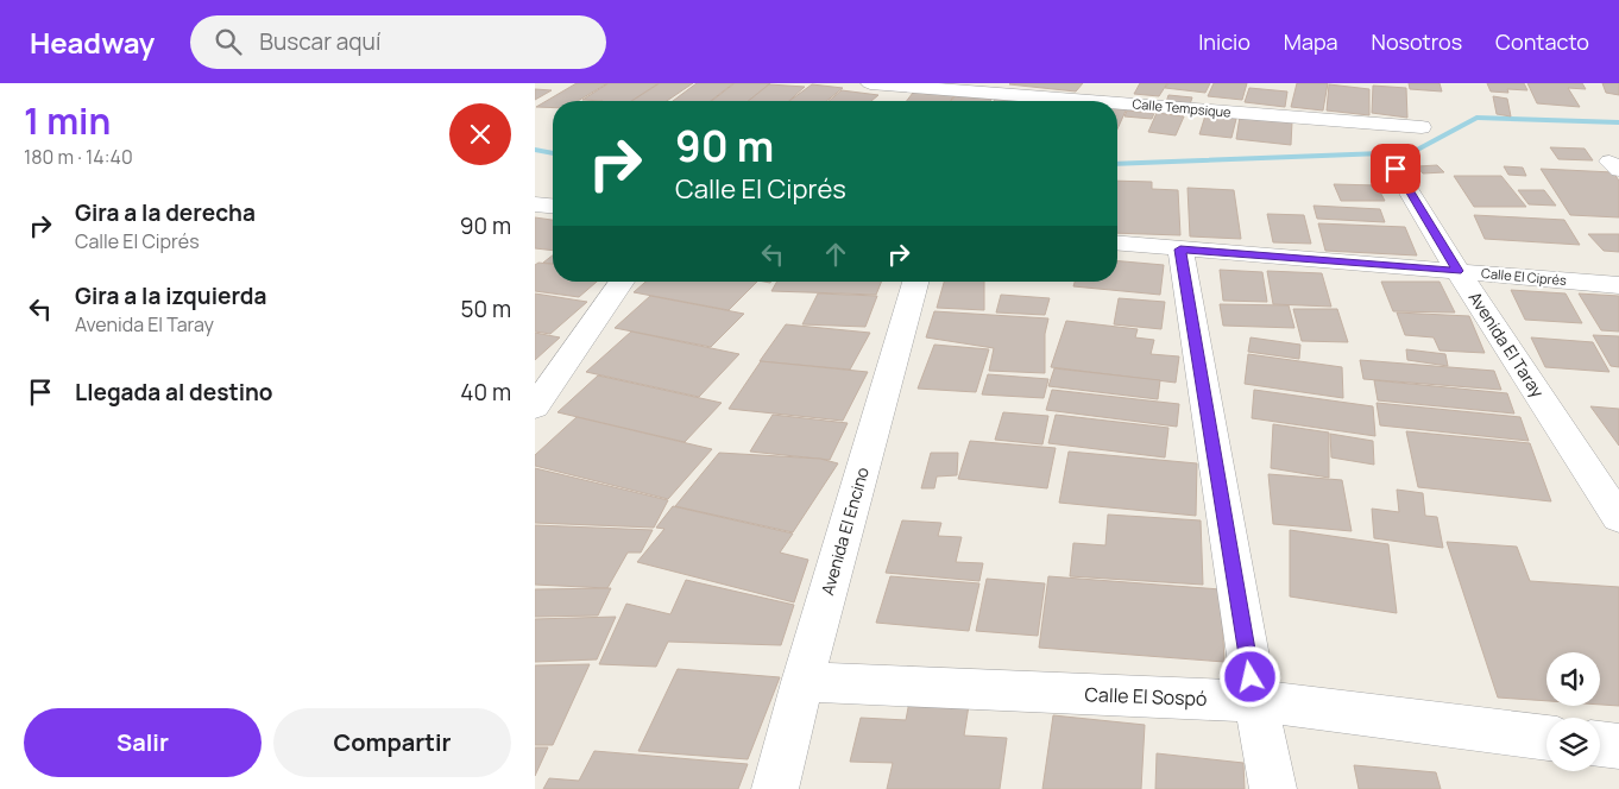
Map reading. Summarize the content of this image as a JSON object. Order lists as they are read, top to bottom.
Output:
{
  "streets": {
    "street": [
      "Calle Tempsique",
      "Calle El Ciprés",
      "Avenida El Taray",
      "Avenida El Encino",
      "Calle El Sospó"
    ]
  },
  "crossings": [
    ["Calle El Ciprés", "Avenida El Taray"],
    ["Avenida El Encino", "Calle El Sospó"]
  ],
  "page": {
    "header": "Headway",
    "search": "Buscar aquí",
    "nav": [
      "Inicio",
      "Mapa",
      "Nosotros",
      "Contacto"
    ],
    "heading": ["1 min", "180 m · 14:40"],
    "turn": ["90 m", "Calle El Ciprés"],
    "list": [
      {
        "name": "Gira a la derecha",
        "note": "Calle El Ciprés",
        "value": "90 m"
      },
      {
        "name": "Gira a la izquierda",
        "note": "Avenida El Taray",
        "value": "50 m"
      },
      {
        "name": "Llegada al destino",
        "value": "40 m"
      }
    ],
    "buttons": ["Salir", "Compartir"]
  }
}
